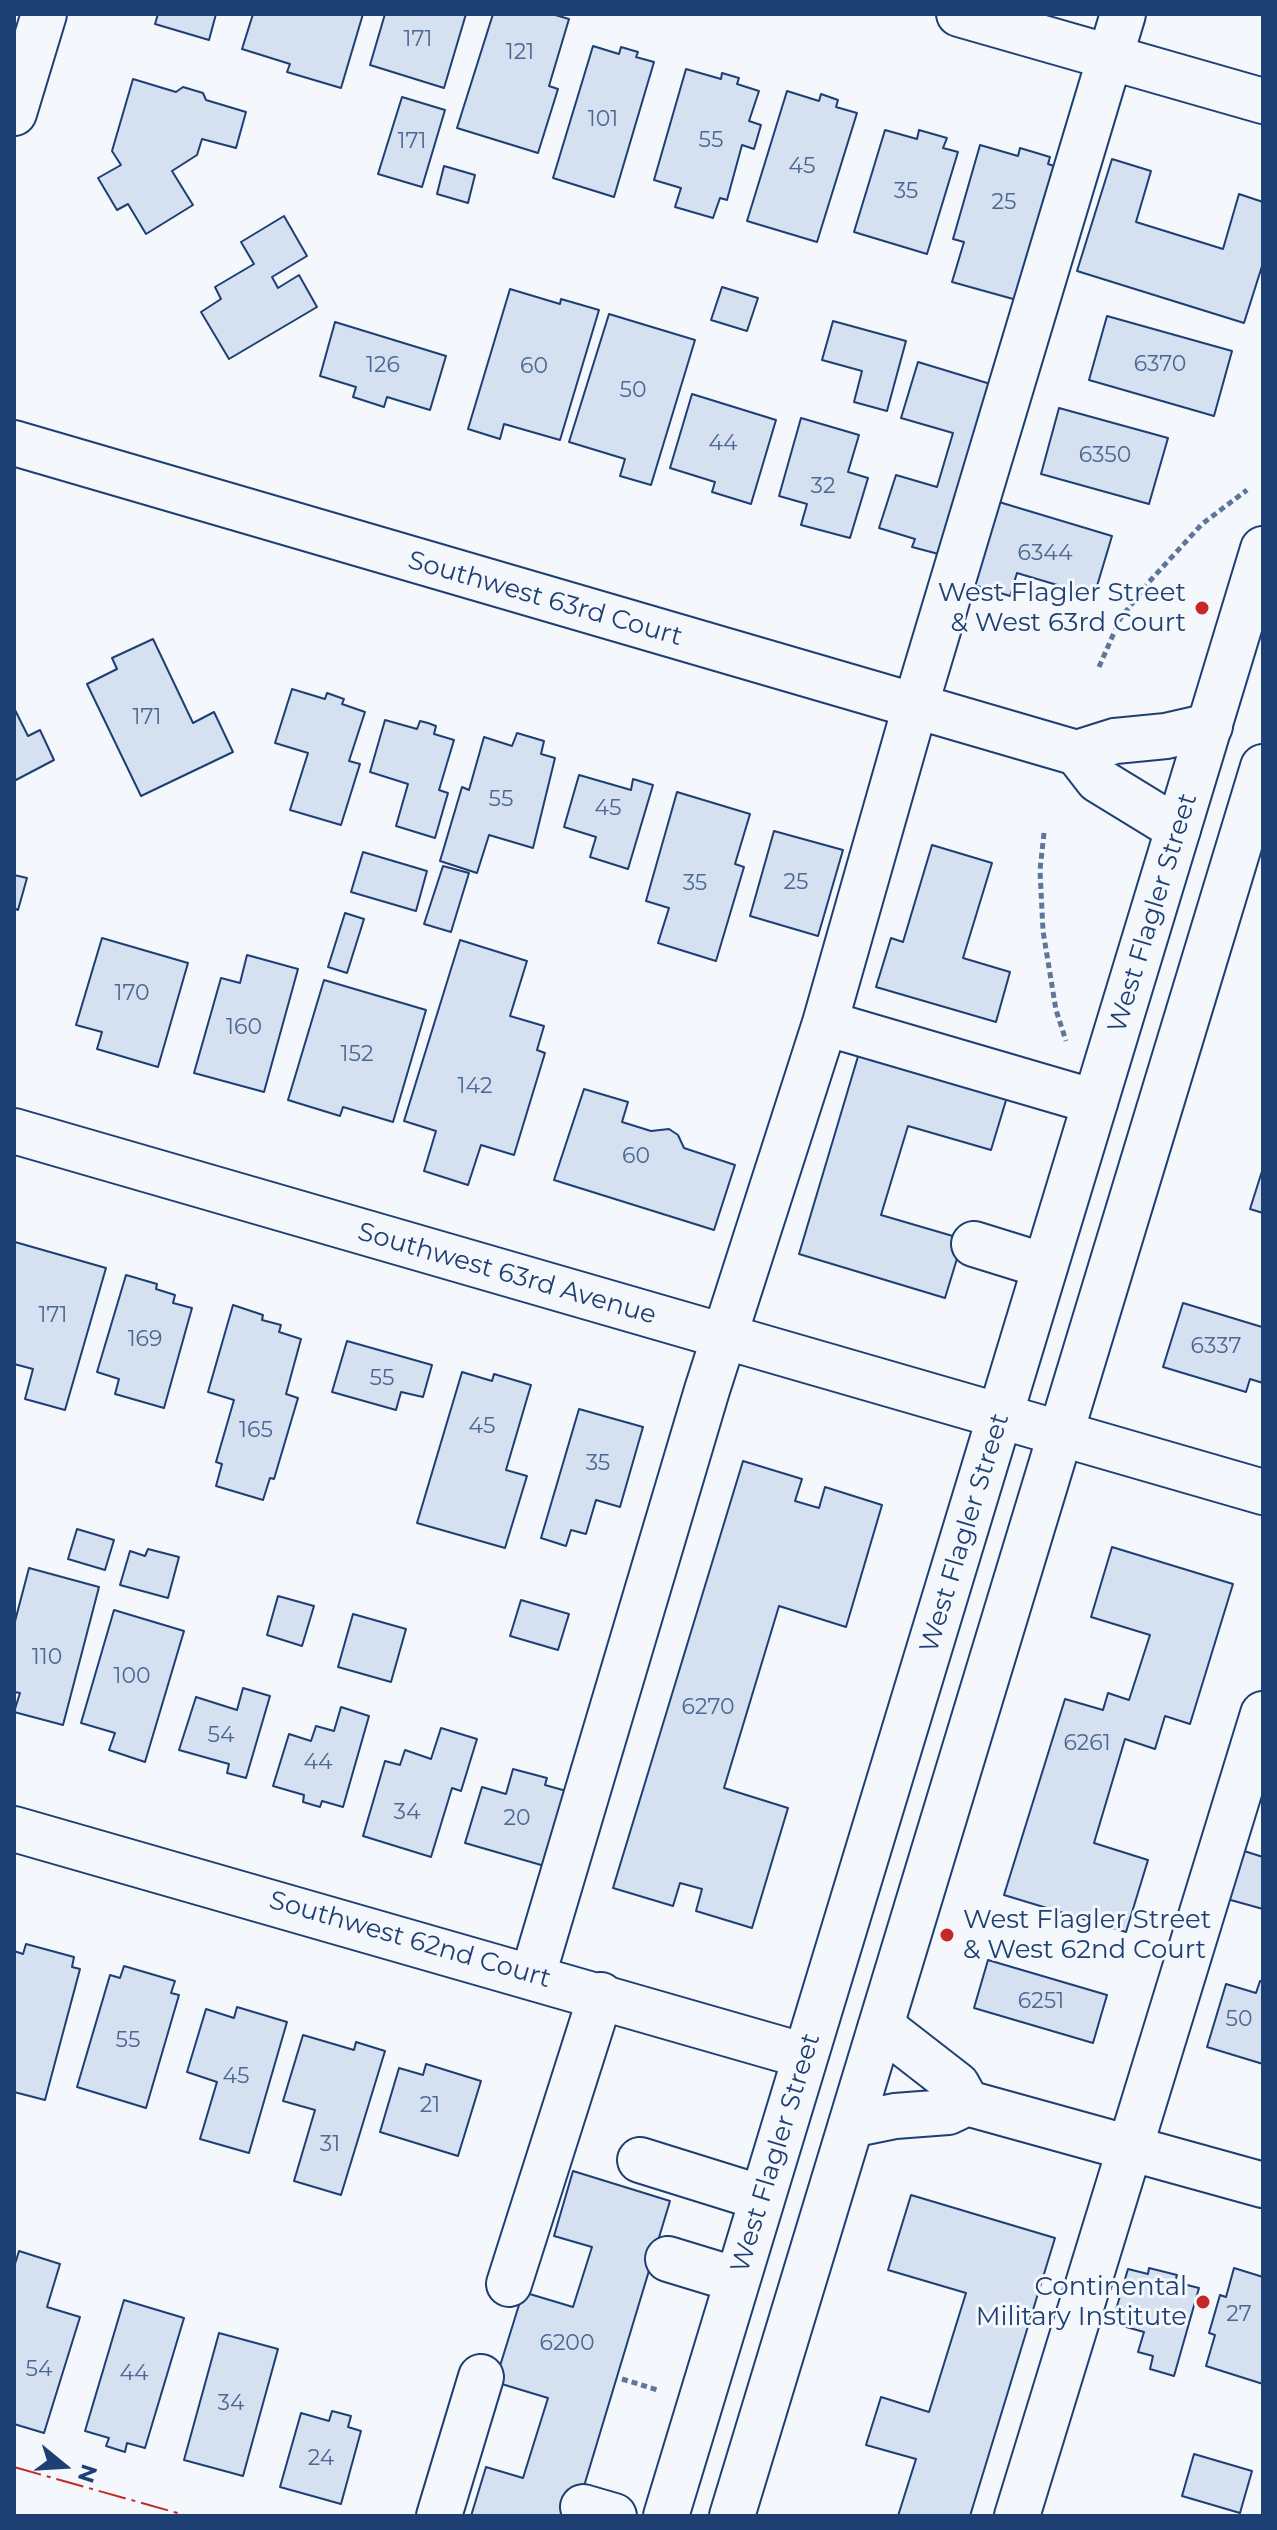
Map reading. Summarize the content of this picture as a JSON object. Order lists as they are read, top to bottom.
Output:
{
  "streets": {
    "street": [
      "Southwest 63rd Court",
      "West Flagler Street",
      "Southwest 63rd Avenue",
      "Southwest 62nd Court"
    ]
  },
  "crossings": [
    ["West Flagler Street", "Southwest 63rd Avenue"],
    ["West Flagler Street", "Southwest 62nd Court"]
  ],
  "places": ["West Flagler Street & West 63rd Court", "West Flagler Street & West 62nd Court", "Continental Military Institute"],
  "house_numbers": [
    "171",
    "121",
    "101",
    "55",
    "171",
    "45",
    "35",
    "25",
    "6370",
    "126",
    "60",
    "50",
    "44",
    "6350",
    "32",
    "6344",
    "171",
    "55",
    "45",
    "25",
    "35",
    "170",
    "160",
    "152",
    "142",
    "60",
    "171",
    "169",
    "6337",
    "55",
    "45",
    "165",
    "35",
    "110",
    "100",
    "6270",
    "54",
    "6261",
    "44",
    "34",
    "20",
    "6251",
    "50",
    "55",
    "45",
    "21",
    "31",
    "27",
    "6200",
    "54",
    "44",
    "34",
    "24"
  ],
  "north": "right"
}
